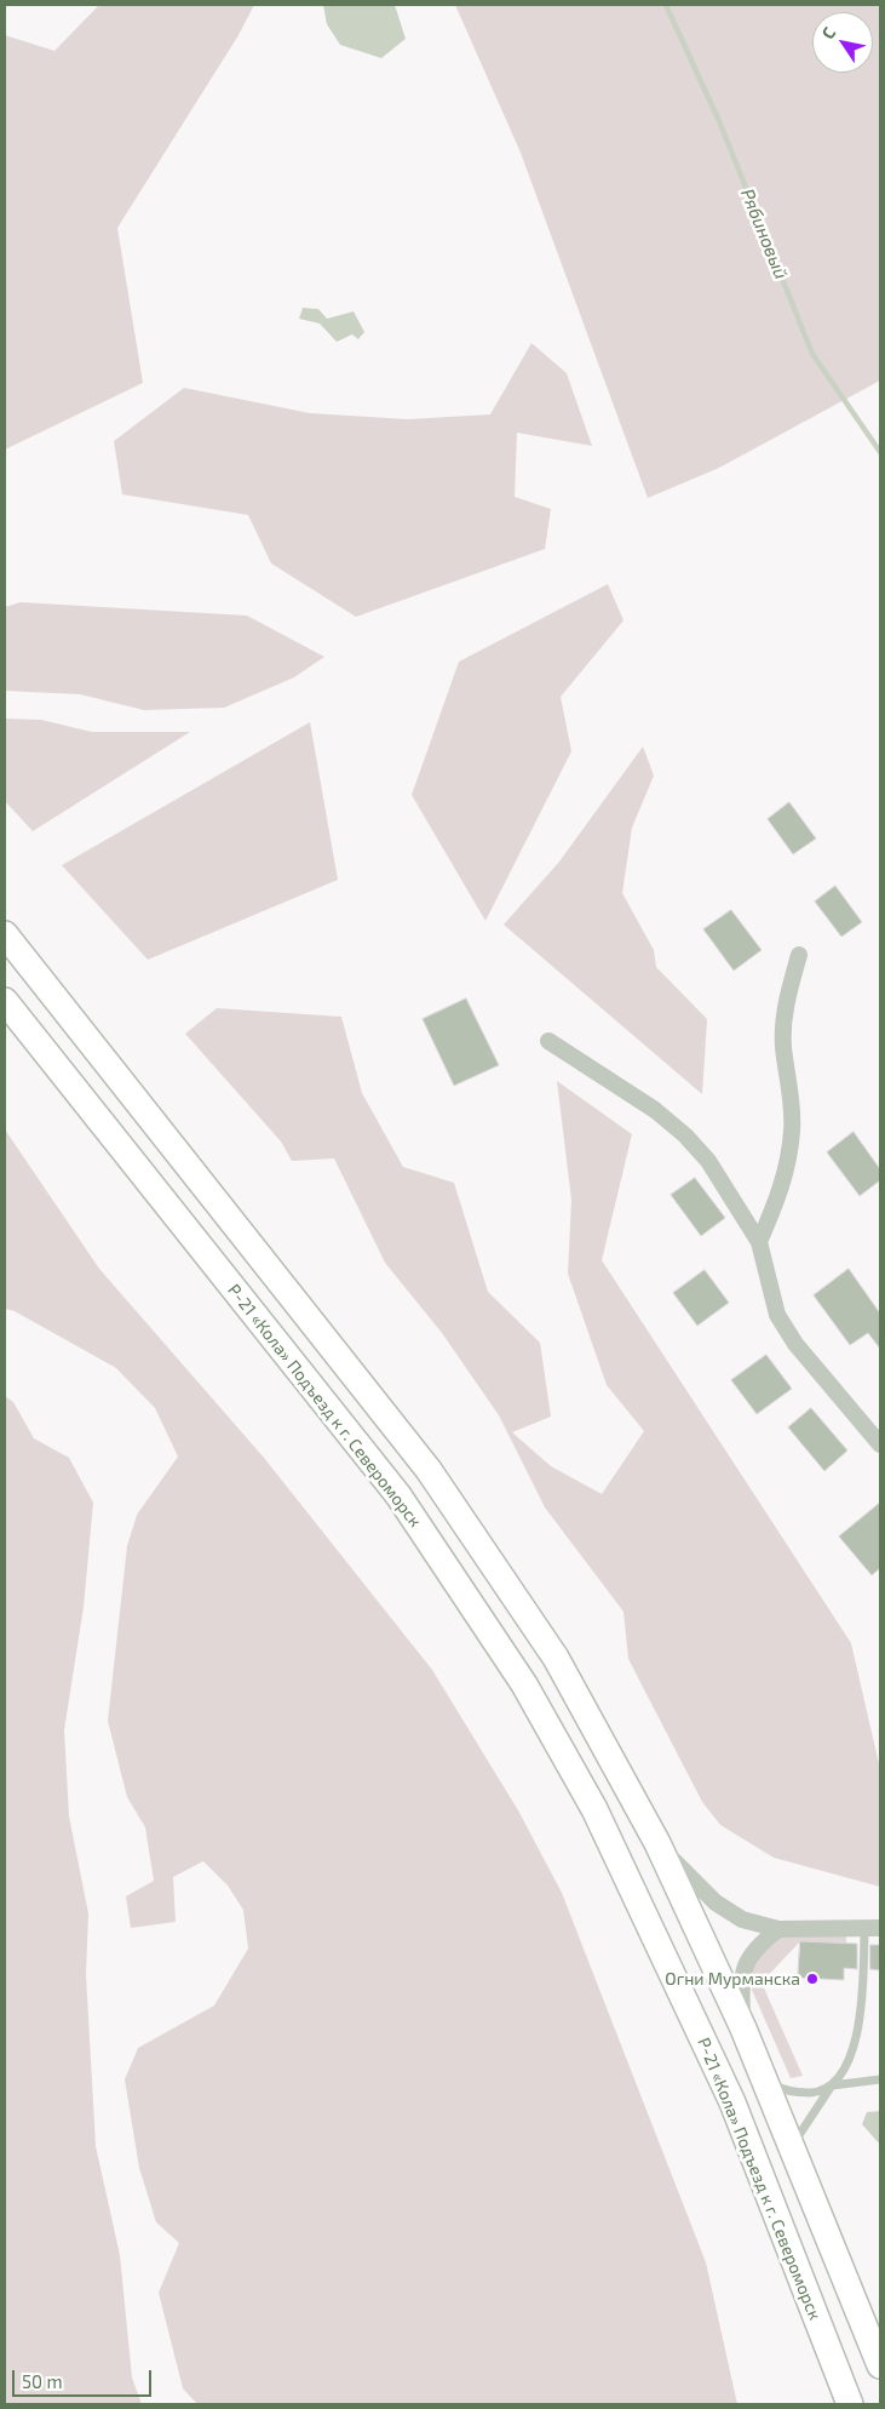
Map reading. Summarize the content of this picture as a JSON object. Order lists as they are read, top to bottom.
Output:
{
  "streets": {
    "main road": ["Р-21 «Кола» Подъезд к г. Североморск"]
  },
  "water": ["Рябиновый"],
  "places": ["Огни Мурманска"],
  "scale_bar": "50 m",
  "north": "top left"
}
